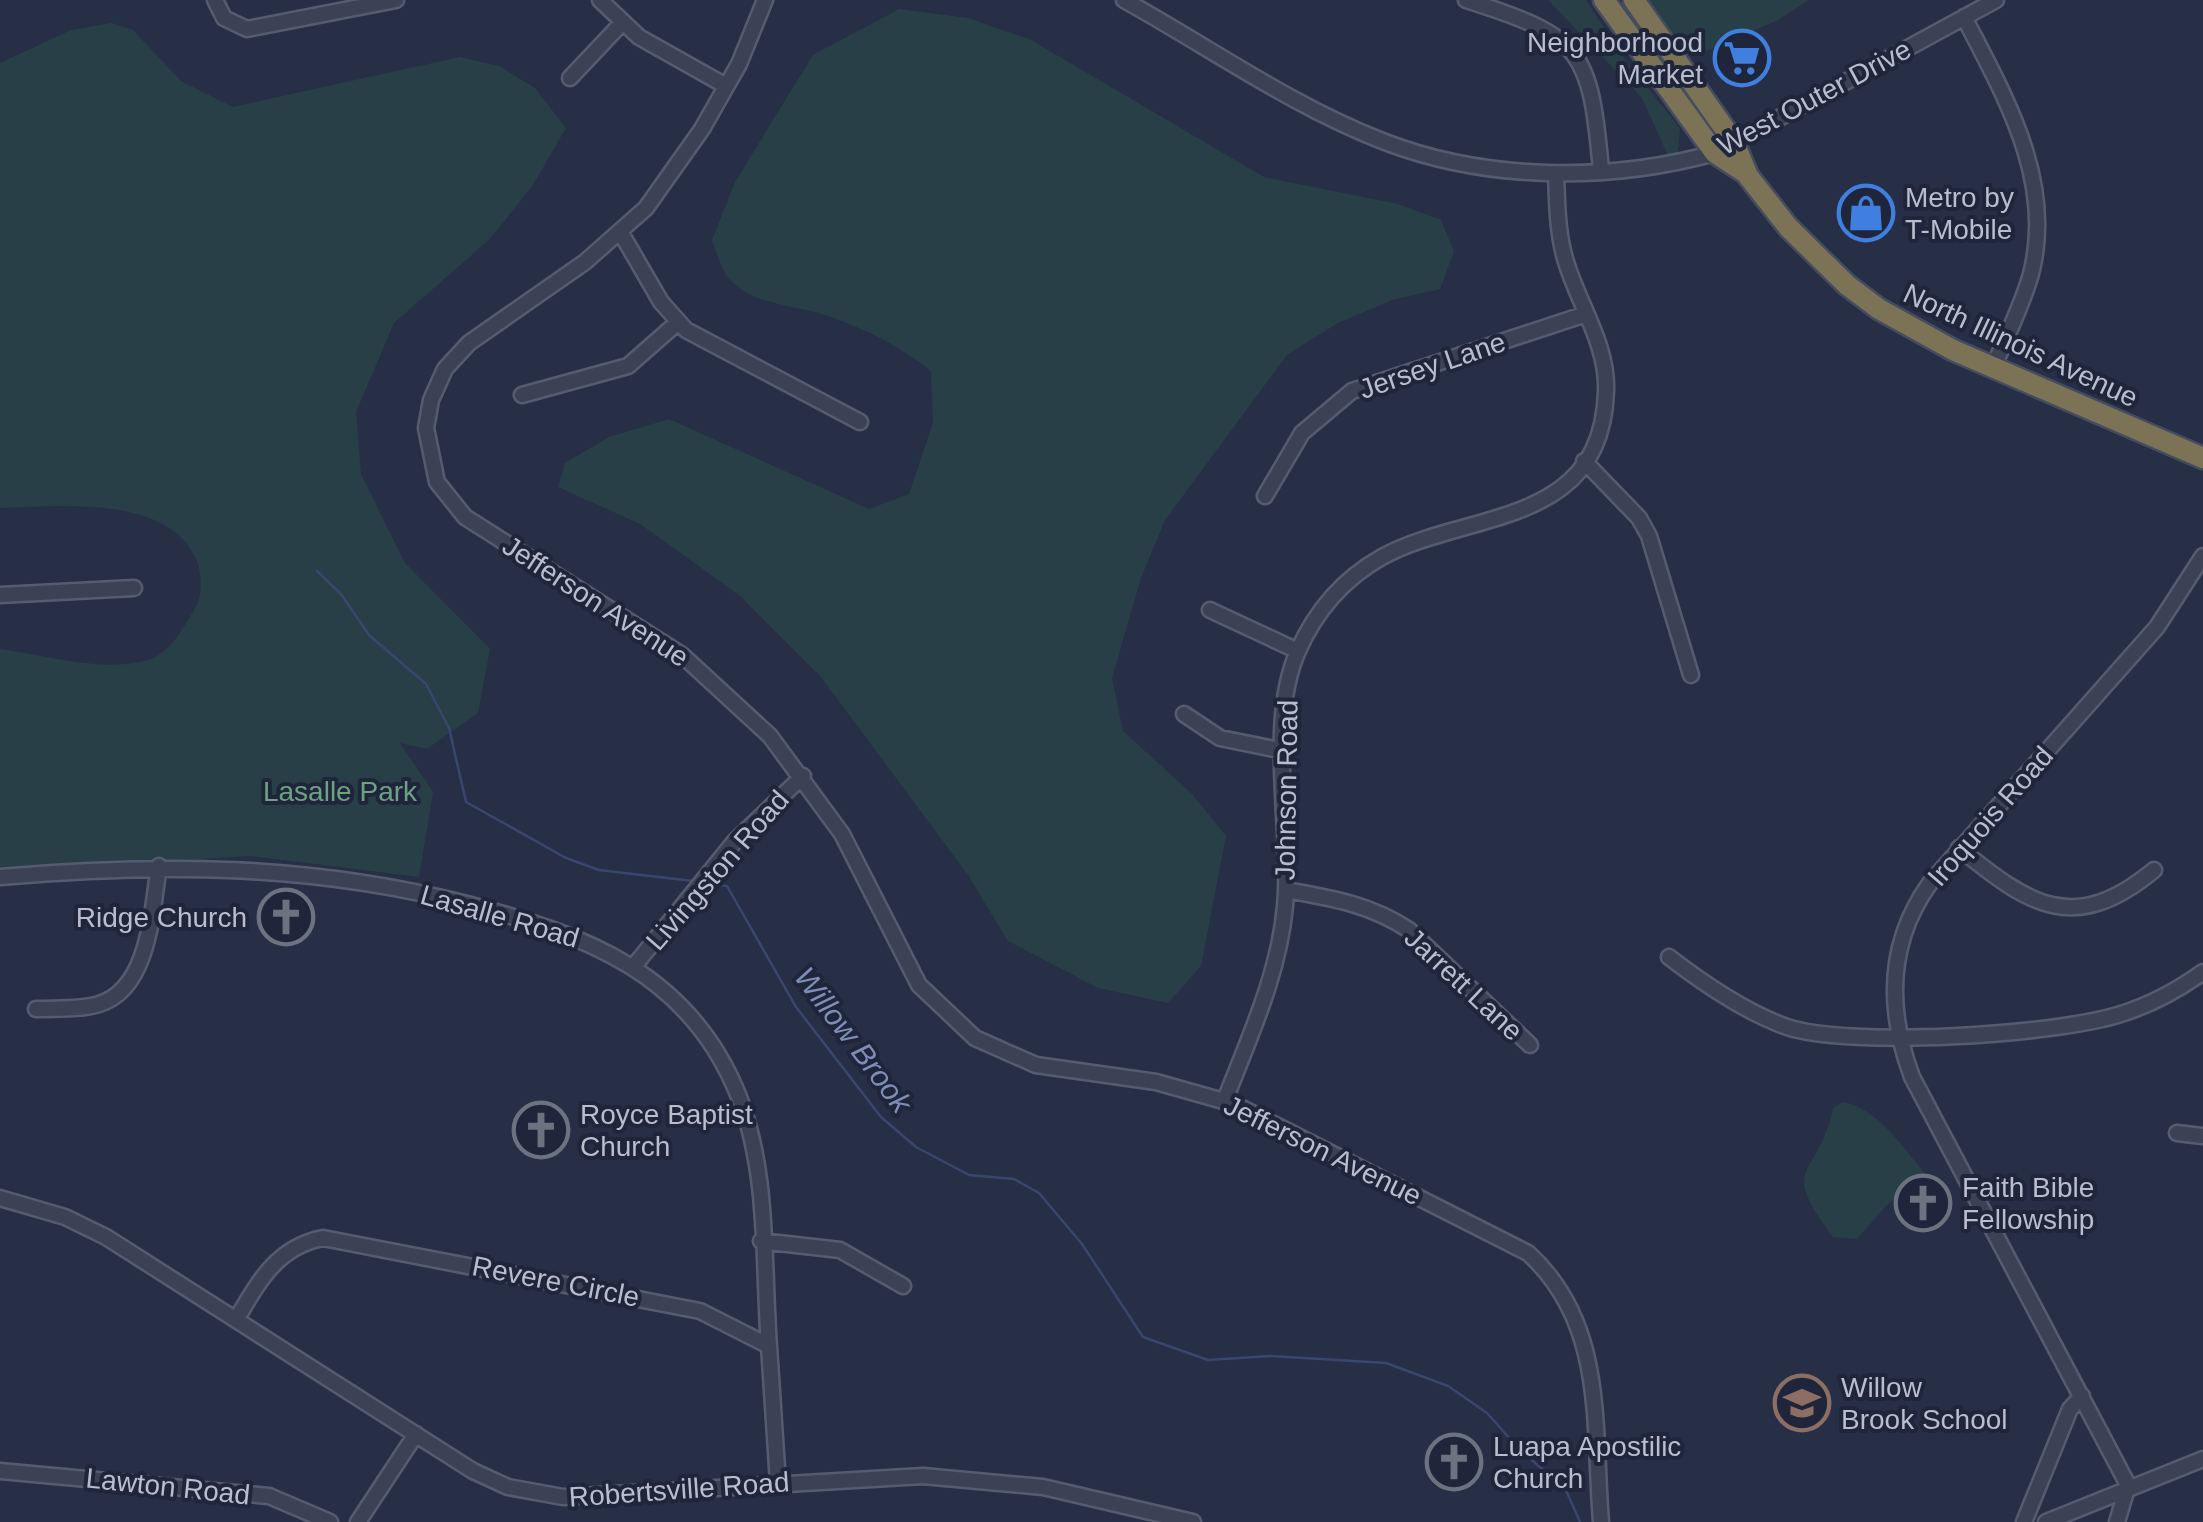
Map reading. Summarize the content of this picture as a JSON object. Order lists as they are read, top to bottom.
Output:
{
  "streets": {
    "highway": ["North Illinois Avenue"],
    "street": [
      "West Outer Drive",
      "Jersey Lane",
      "Jefferson Avenue",
      "Johnson Road",
      "Iroquois Road",
      "Livingston Road",
      "Lasalle Road",
      "Jarrett Lane",
      "Revere Circle",
      "Lawton Road",
      "Robertsville Road"
    ]
  },
  "crossings": [
    ["West Outer Drive", "Johnson Road"],
    ["Jersey Lane", "Johnson Road"],
    ["Jefferson Avenue", "Johnson Road"],
    ["Jefferson Avenue", "Livingston Road"],
    ["Johnson Road", "Jarrett Lane"],
    ["Livingston Road", "Lasalle Road"],
    ["Lasalle Road", "Revere Circle"],
    ["Revere Circle", "Robertsville Road"]
  ],
  "water": ["Willow Brook"],
  "parks": ["Lasalle Park"],
  "places": {
    "supermarket": ["Neighborhood Market"],
    "shop": ["Metro by T-Mobile"],
    "church": [
      "Ridge Church",
      "Royce Baptist Church",
      "Faith Bible Fellowship",
      "Luapa Apostilic Church"
    ],
    "school or university": ["Willow Brook School"]
  }
}
